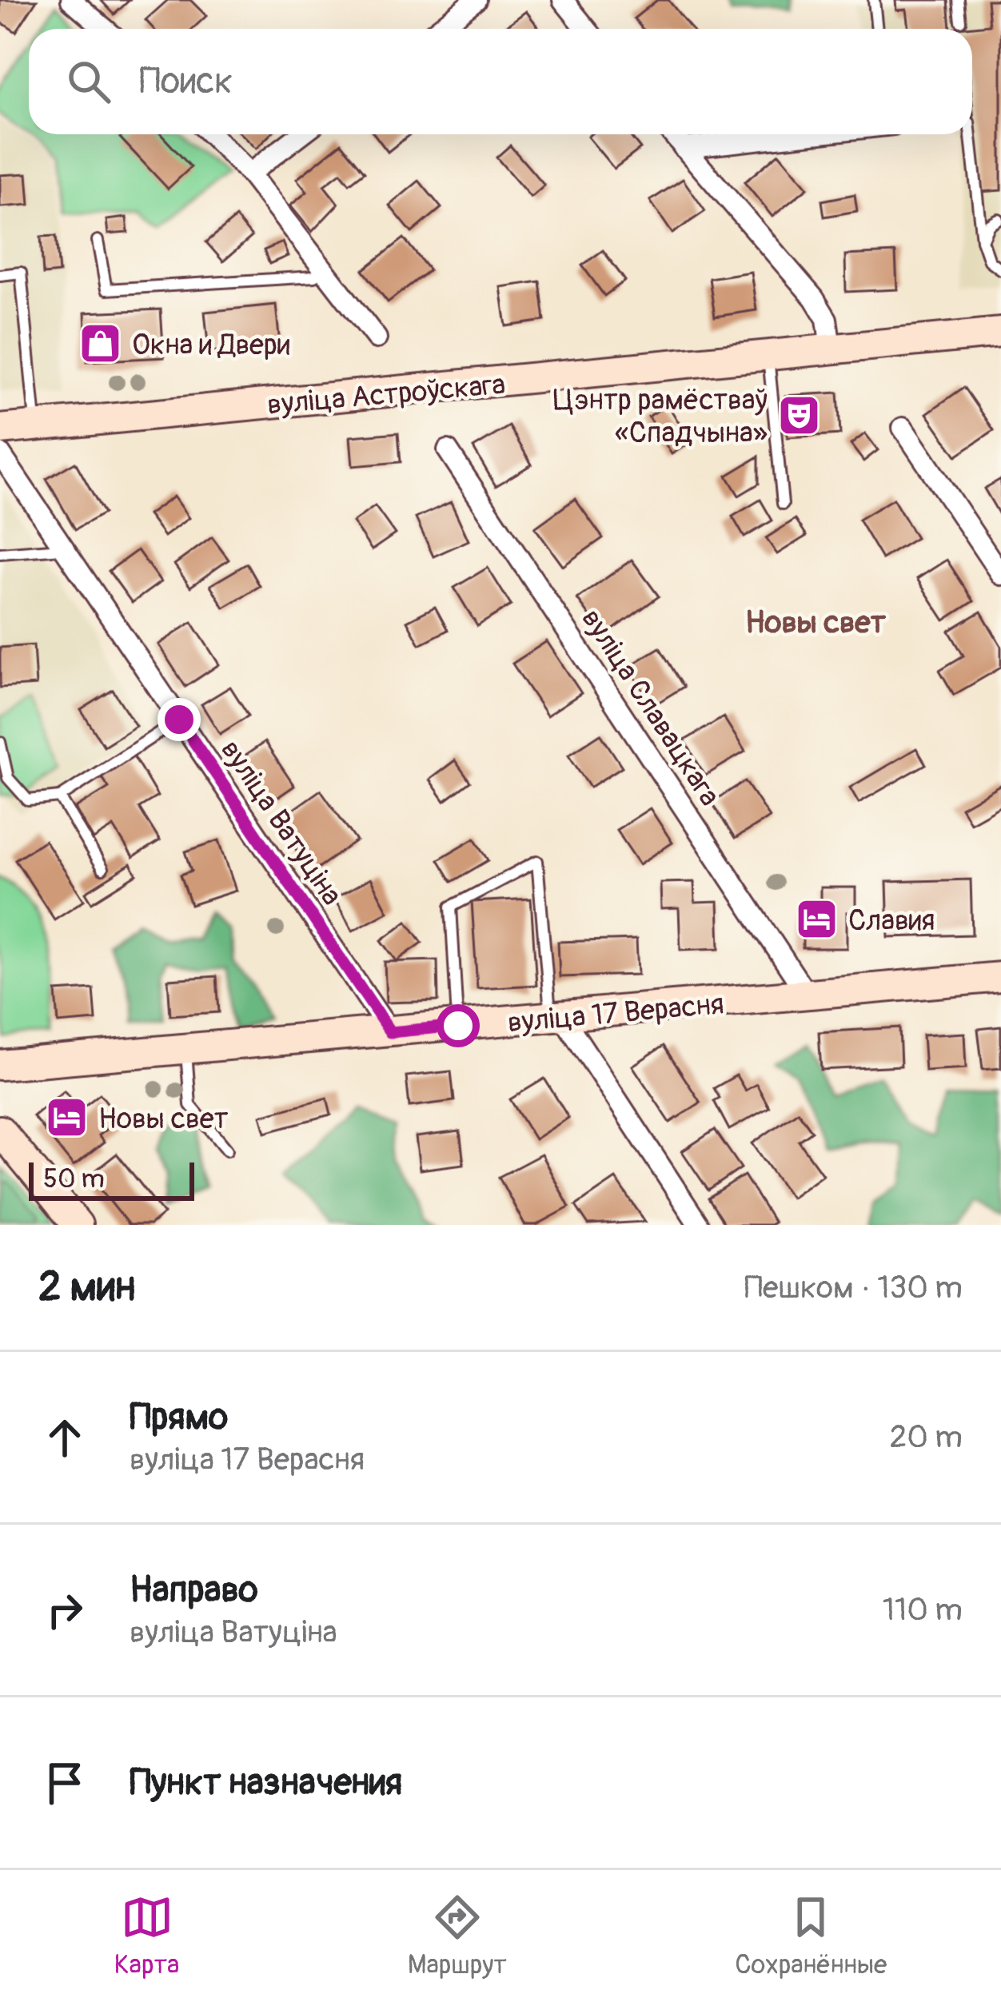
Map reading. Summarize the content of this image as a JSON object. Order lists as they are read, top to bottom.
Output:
{
  "streets": {
    "main road": ["вуліца Астроўскага", "вуліца 17 Верасня"],
    "street": ["вуліца Славацкага", "вуліца Ватуціна"]
  },
  "crossings": [
    ["вуліца Славацкага", "вуліца 17 Верасня"],
    ["вуліца Ватуціна", "вуліца 17 Верасня"]
  ],
  "districts": ["Новы свет"],
  "places": {
    "shop": ["Окна и Двери"],
    "theatre": ["Цэнтр рамёстваў «Спадчына»"],
    "hotel": ["Славия", "Новы свет"]
  },
  "scale_bar": "50 m",
  "page": {
    "search": "Поиск",
    "scale": "50 m",
    "heading": ["2 мин", "Пешком · 130 m"],
    "list": [
      ["Прямо", "вуліца 17 Верасня", "20 m"],
      ["Направо", "вуліца Ватуціна", "110 m"],
      "Пункт назначения"
    ],
    "nav": ["Карта", "Маршрут", "Сохранённые"]
  }
}
